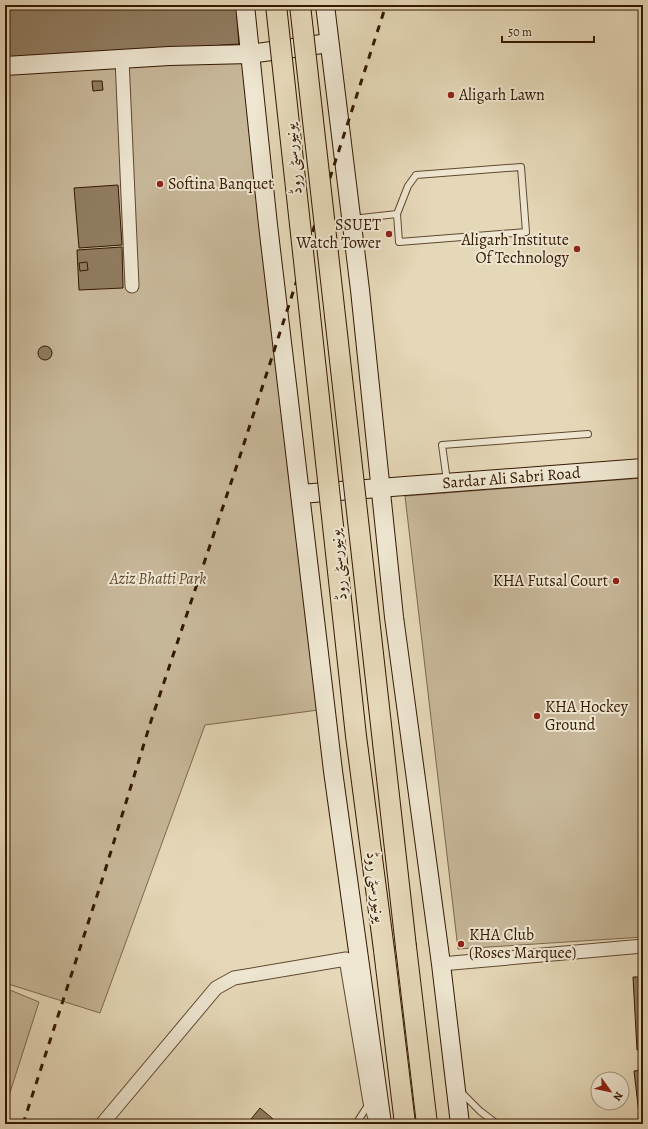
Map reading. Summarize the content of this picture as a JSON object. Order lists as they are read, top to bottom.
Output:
{
  "streets": {
    "main road": ["یونیورسٹی روڈ"],
    "street": ["Sardar Ali Sabri Road"]
  },
  "parks": ["Aziz Bhatti Park"],
  "places": [
    "Aligarh Lawn",
    "Softina Banquet",
    "SSUET Watch Tower",
    "Aligarh Institute Of Technology",
    "KHA Futsal Court",
    "KHA Hockey Ground",
    "KHA Club (Roses Marquee)"
  ],
  "scale_bar": "50 m",
  "north": "bottom right"
}
